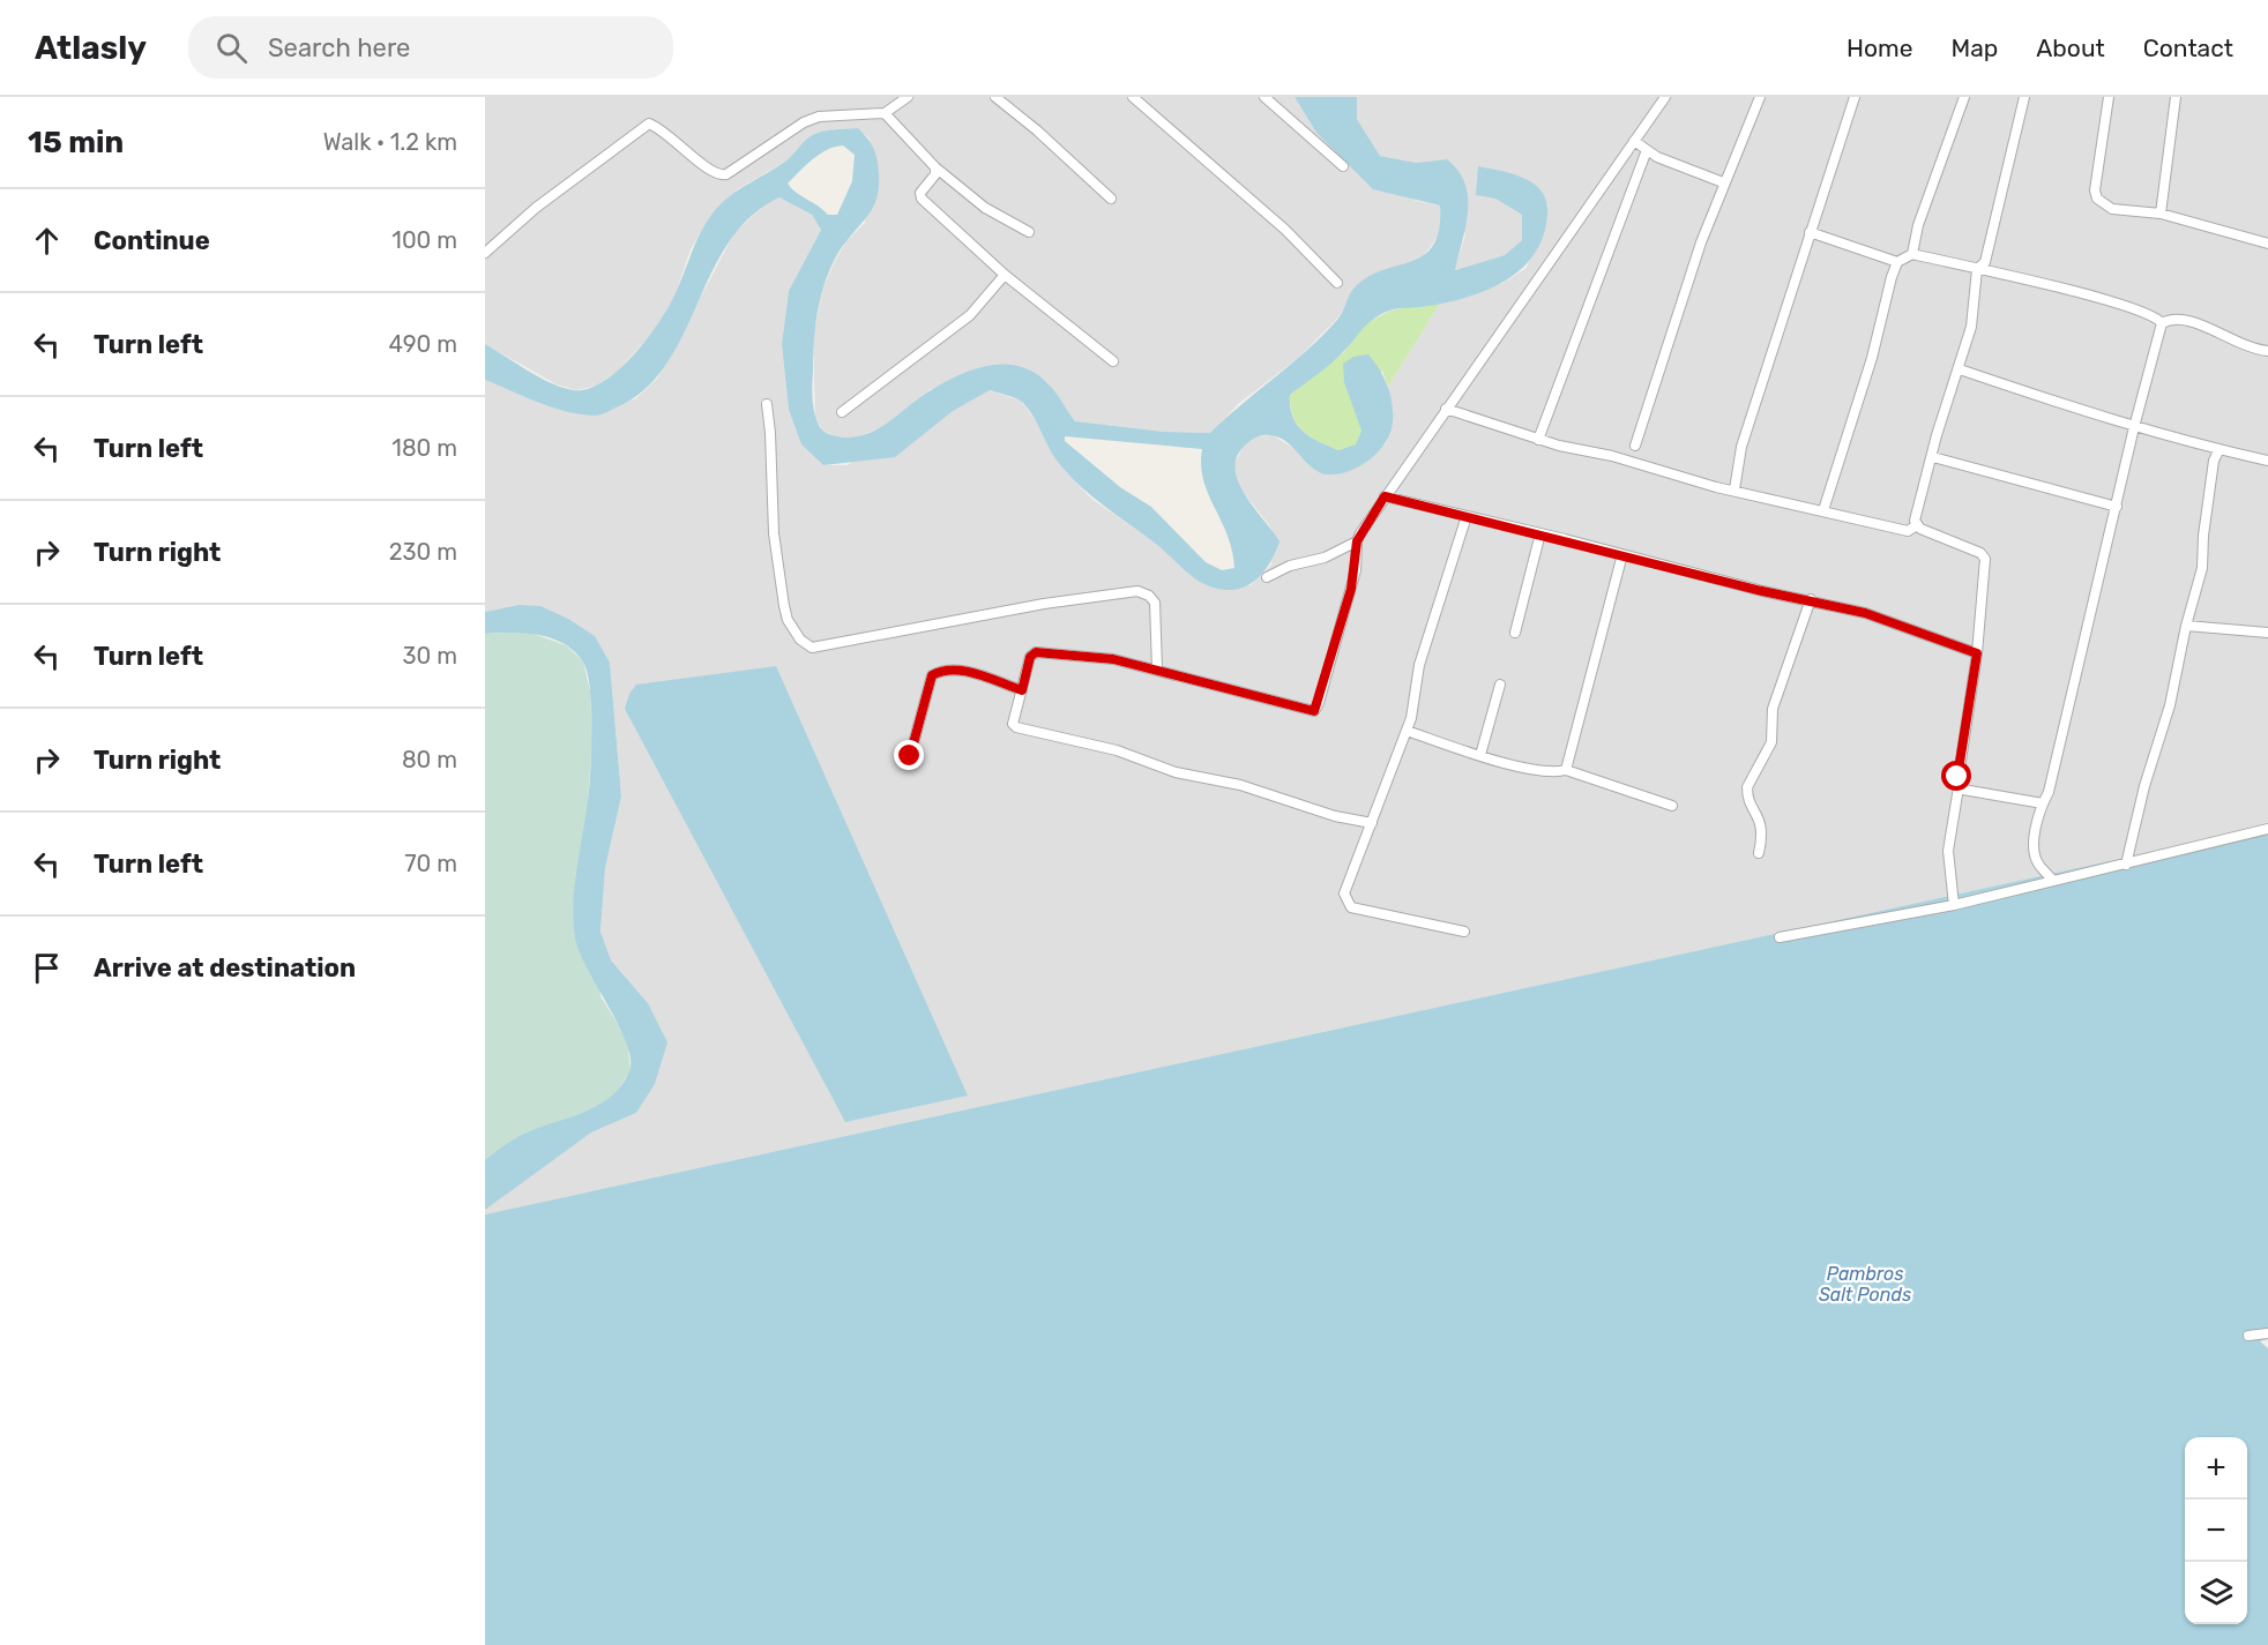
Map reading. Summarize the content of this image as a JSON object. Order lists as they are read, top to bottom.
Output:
{
  "water": ["Pambros Salt Ponds"],
  "page": {
    "header": "Atlasly",
    "search": "Search here",
    "nav": [
      "Home",
      "Map",
      "About",
      "Contact"
    ],
    "heading": ["15 min", "Walk · 1.2 km"],
    "list": [
      ["Continue", "100 m"],
      ["Turn left", "490 m"],
      ["Turn left", "180 m"],
      ["Turn right", "230 m"],
      ["Turn left", "30 m"],
      ["Turn right", "80 m"],
      ["Turn left", "70 m"],
      "Arrive at destination"
    ],
    "map_buttons": ["+", "−"]
  }
}
